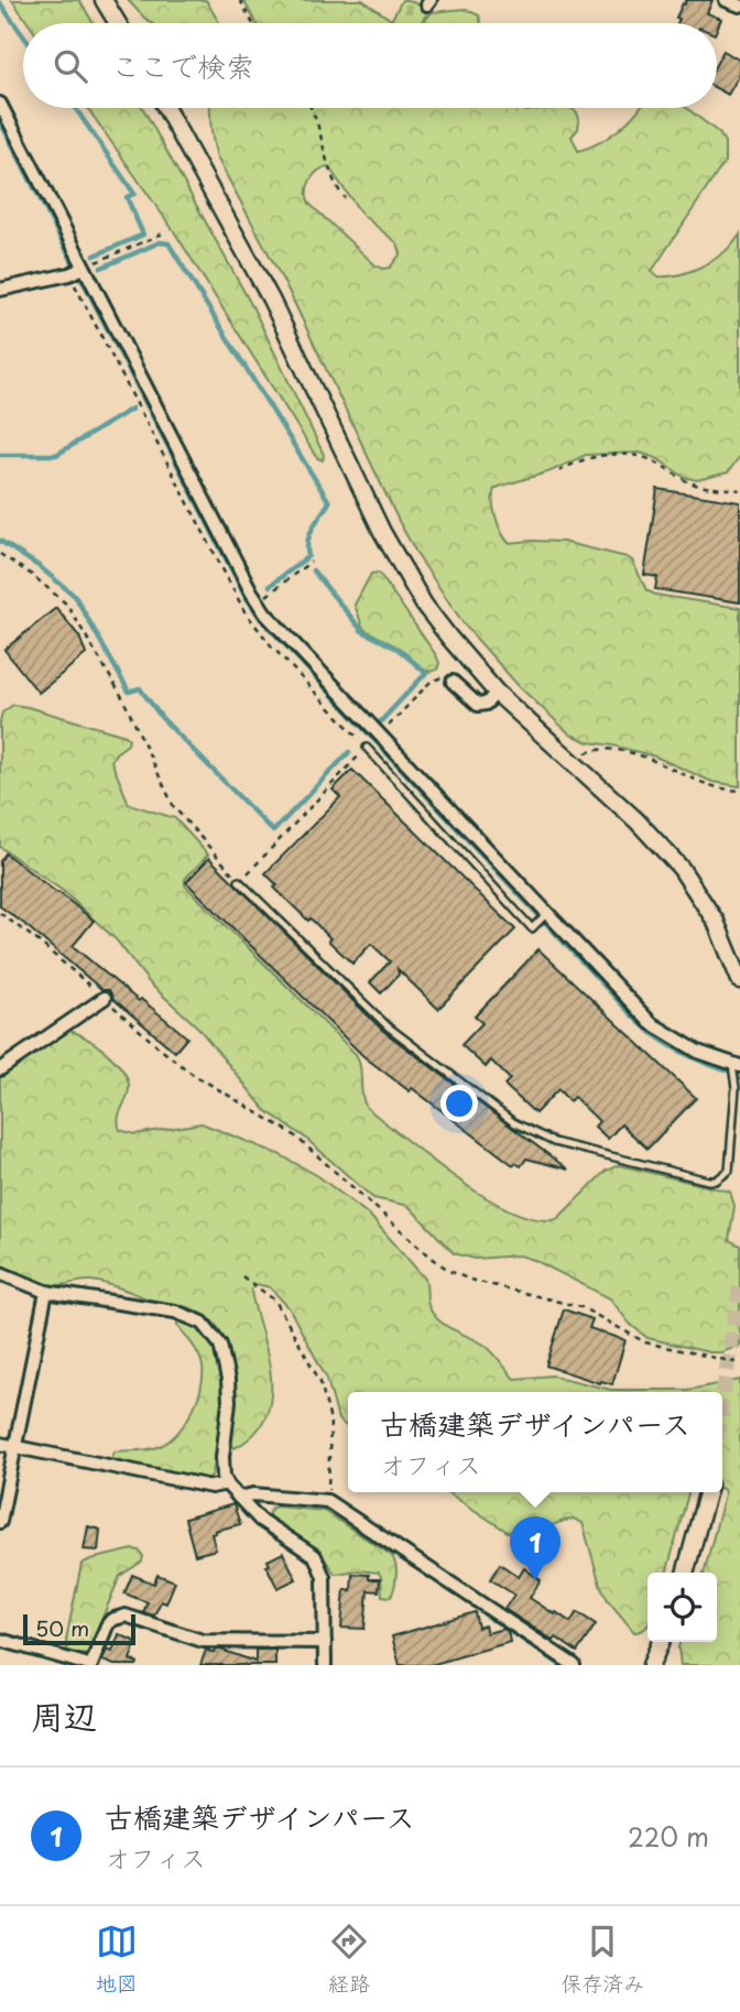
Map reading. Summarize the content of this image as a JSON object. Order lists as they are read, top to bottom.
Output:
{
  "scale_bar": "50 m",
  "page": {
    "search": "ここで検索",
    "popup": ["古橋建築デザインパース", "オフィス"],
    "pins": "1",
    "scale": "50 m",
    "heading": "周辺",
    "list": [
      {
        "mark": "1",
        "name": "古橋建築デザインパース",
        "note": "オフィス",
        "value": "220 m"
      }
    ],
    "nav": ["地図", "経路", "保存済み"]
  }
}
